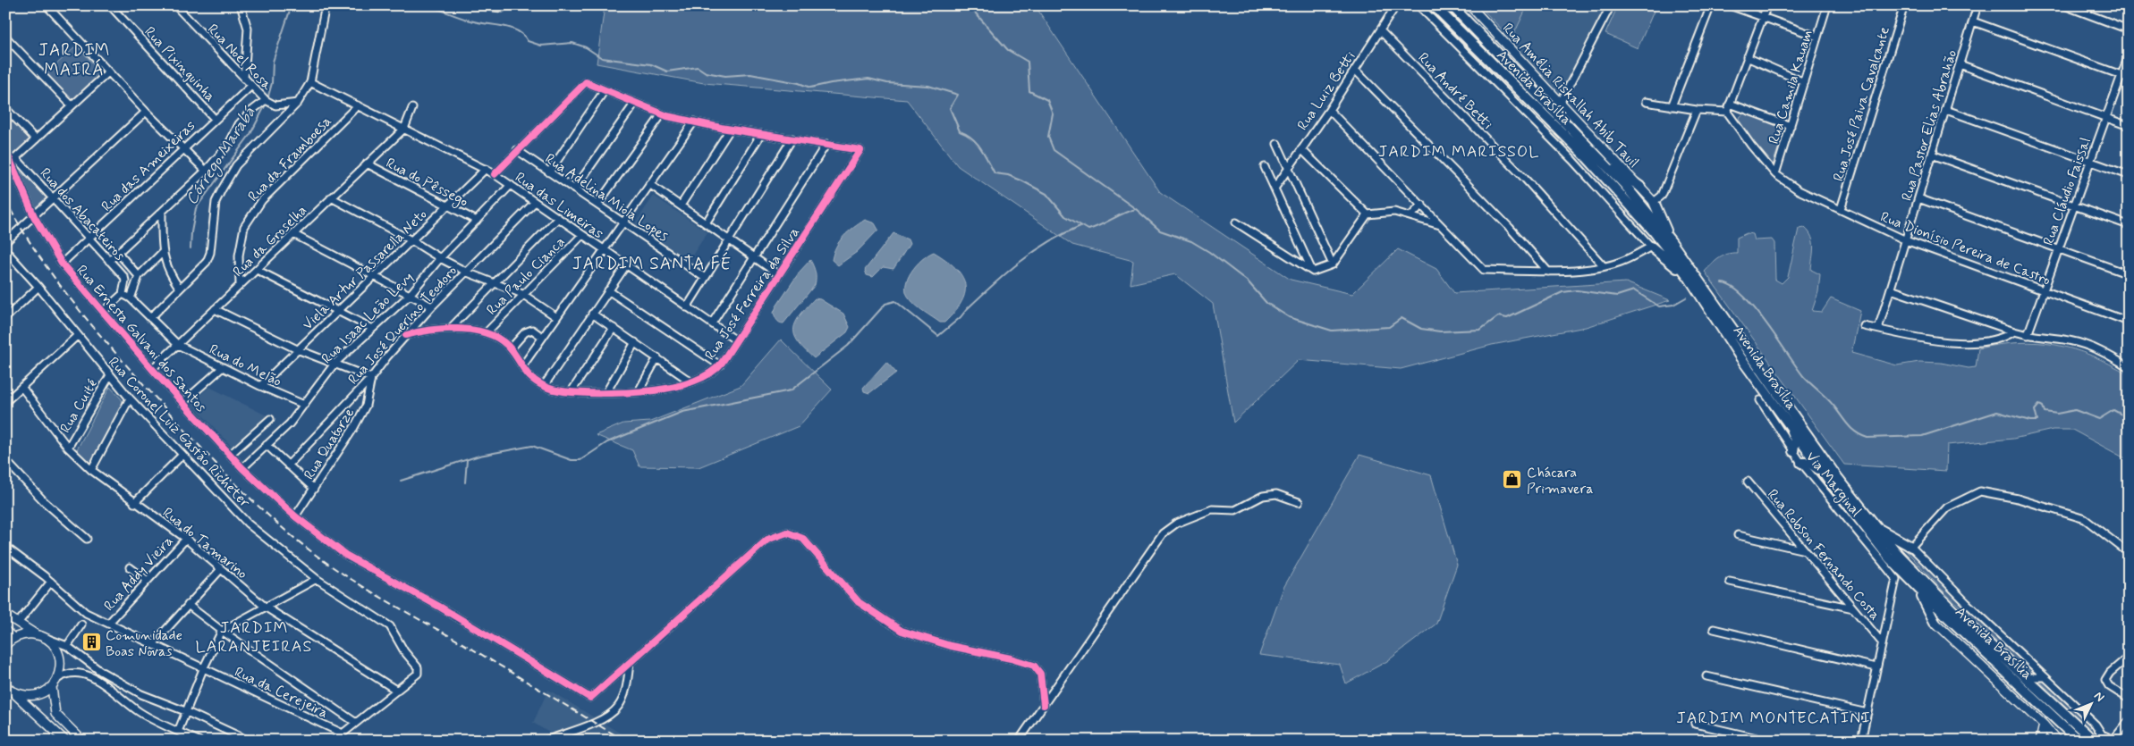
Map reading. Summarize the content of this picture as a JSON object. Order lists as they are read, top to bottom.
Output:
{
  "streets": {
    "highway": ["Avenida Brasília"],
    "main road": ["Rua Amélia Riskallah Abib Tauil"],
    "street": [
      "Rua Noel Rosa",
      "Rua Pixinguinha",
      "Rua Camila Kauam",
      "Rua Luiz Betti",
      "Rua André Betti",
      "Rua José Paiva Cavalcante",
      "Rua Pastor Elias Abrahão",
      "Rua da Framboesa",
      "Rua das Ameixeiras",
      "Rua do Pêssego",
      "Rua Cláudio Faissal",
      "Rua Adelina Miola Lopes",
      "Rua das Limeiras",
      "Rua dos Abacateiros",
      "Rua da Groselha",
      "Rua Dionísio Pereira de Castro",
      "Viela Artur Passarella Neto",
      "Rua Paulo Cianca",
      "Rua José Ferreira da Silva",
      "Rua Isaac Leão Levy",
      "Rua José Querino Teodoro",
      "Rua Ernesta Galvani dos Santos",
      "Rua do Melão",
      "Rua Cuité",
      "Rua Coronel Luiz Gastão Richeter",
      "Rua Quatorze",
      "Via Marginal",
      "Rua do Tamarino",
      "Rua Robson Fernando Costa",
      "Rua Addy Vieira",
      "Rua da Cerejeira"
    ]
  },
  "crossings": [
    ["Rua Noel Rosa", "Rua das Ameixeiras"],
    ["Rua Pixinguinha", "Rua das Ameixeiras"],
    ["Rua Camila Kauam", "Rua Dionísio Pereira de Castro"],
    ["Rua Luiz Betti", "Rua André Betti"],
    ["Rua José Paiva Cavalcante", "Rua Dionísio Pereira de Castro"],
    ["Rua Pastor Elias Abrahão", "Rua Dionísio Pereira de Castro"],
    ["Rua da Framboesa", "Rua das Limeiras"],
    ["Rua da Framboesa", "Rua da Groselha"],
    ["Rua das Ameixeiras", "Rua dos Abacateiros"],
    ["Rua das Ameixeiras", "Rua Ernesta Galvani dos Santos"],
    ["Rua do Pêssego", "Rua da Groselha"],
    ["Rua do Pêssego", "Viela Artur Passarella Neto"],
    ["Rua do Pêssego", "Rua Isaac Leão Levy"],
    ["Rua Cláudio Faissal", "Rua Dionísio Pereira de Castro"],
    ["Rua das Limeiras", "Rua da Groselha"],
    ["Rua das Limeiras", "Viela Artur Passarella Neto"],
    ["Rua das Limeiras", "Rua Paulo Cianca"],
    ["Rua das Limeiras", "Rua José Ferreira da Silva"],
    ["Rua das Limeiras", "Rua Isaac Leão Levy"],
    ["Rua das Limeiras", "Rua José Querino Teodoro"],
    ["Rua dos Abacateiros", "Rua Ernesta Galvani dos Santos"],
    ["Rua da Groselha", "Rua Ernesta Galvani dos Santos"],
    ["Rua da Groselha", "Rua do Melão"],
    ["Viela Artur Passarella Neto", "Rua do Melão"],
    ["Rua Paulo Cianca", "Rua José Ferreira da Silva"],
    ["Rua José Ferreira da Silva", "Rua José Querino Teodoro"],
    ["Rua Isaac Leão Levy", "Rua Ernesta Galvani dos Santos"],
    ["Rua Isaac Leão Levy", "Rua do Melão"],
    ["Rua José Querino Teodoro", "Rua Quatorze"],
    ["Rua Ernesta Galvani dos Santos", "Rua Quatorze"],
    ["Rua Cuité", "Rua Coronel Luiz Gastão Richeter"],
    ["Rua Cuité", "Rua do Tamarino"],
    ["Rua Coronel Luiz Gastão Richeter", "Rua do Tamarino"],
    ["Via Marginal", "Rua Robson Fernando Costa"],
    ["Rua do Tamarino", "Rua Addy Vieira"],
    ["Rua Addy Vieira", "Rua da Cerejeira"]
  ],
  "districts": [
    "JARDIM MAIRÁ",
    "JARDIM MARISSOL",
    "JARDIM SANTA FÉ",
    "JARDIM LARANJEIRAS",
    "JARDIM MONTECATINI"
  ],
  "water": ["Córrego Marabá"],
  "places": {
    "shop": ["Chácara Primavera"],
    "building": ["Comunidade Boas Novas"]
  },
  "north": "top right"
}
